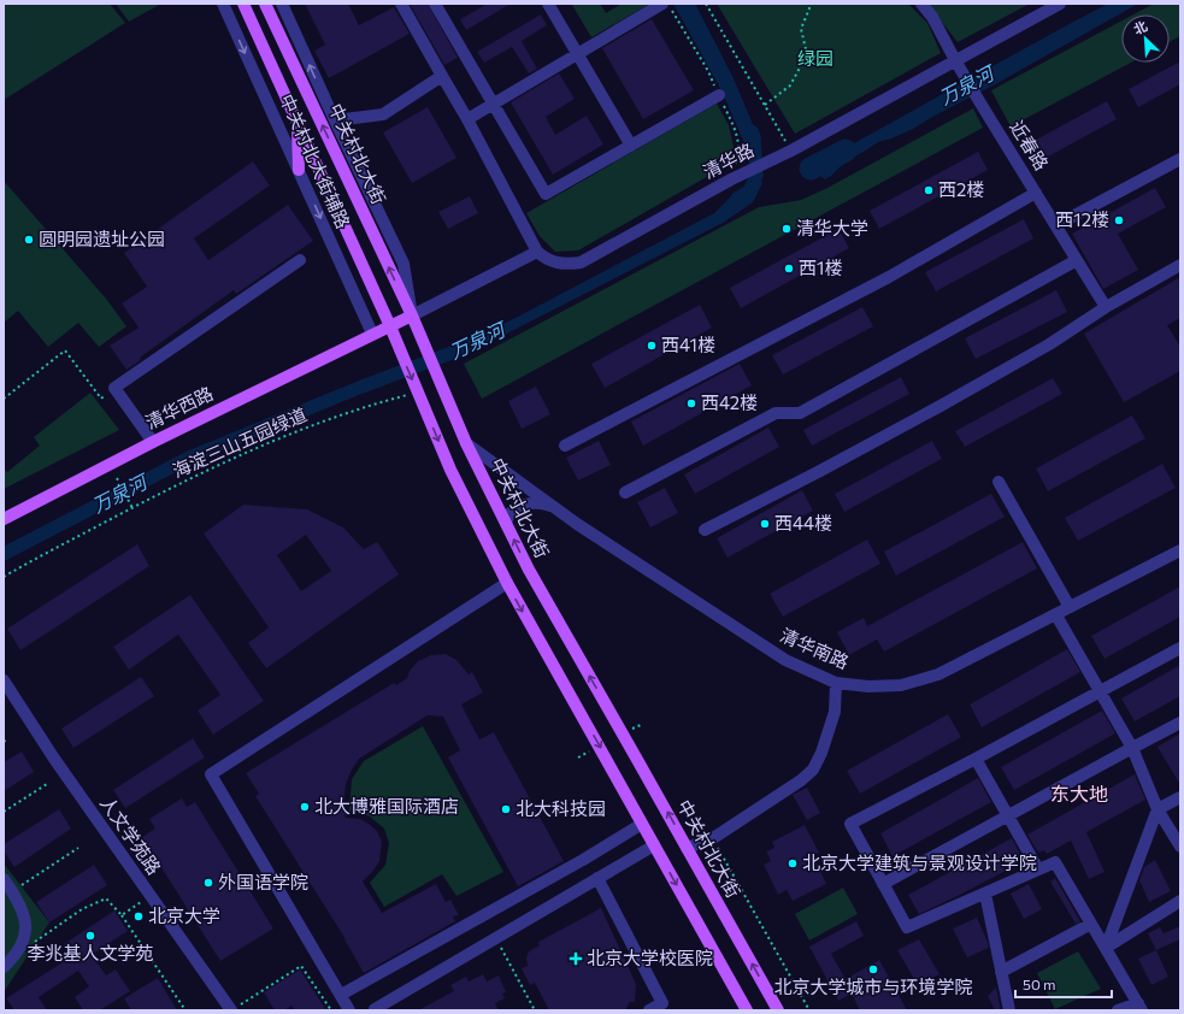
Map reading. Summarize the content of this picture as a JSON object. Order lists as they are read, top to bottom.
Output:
{
  "streets": {
    "main road": ["中关村北大街", "清华西路"],
    "street": [
      "近春路",
      "中关村北大街辅路",
      "清华路",
      "清华南路",
      "人文学苑路"
    ],
    "path": ["海淀三山五园绿道"]
  },
  "crossings": [
    ["近春路", "清华路"],
    ["中关村北大街", "中关村北大街辅路"],
    ["中关村北大街", "清华西路"],
    ["中关村北大街", "清华南路"],
    ["中关村北大街辅路", "清华西路"]
  ],
  "districts": ["东大地"],
  "water": ["万泉河"],
  "parks": ["绿园"],
  "places": {
    "other": [
      "西2楼",
      "西12楼",
      "清华大学",
      "圆明园遗址公园",
      "西1楼",
      "西41楼",
      "西42楼",
      "西44楼",
      "北大博雅国际酒店",
      "北大科技园",
      "北京大学建筑与景观设计学院",
      "外国语学院",
      "北京大学",
      "李兆基人文学苑",
      "北京大学城市与环境学院"
    ],
    "health": ["北京大学校医院"]
  },
  "scale_bar": "50 m",
  "north": "top left"
}
